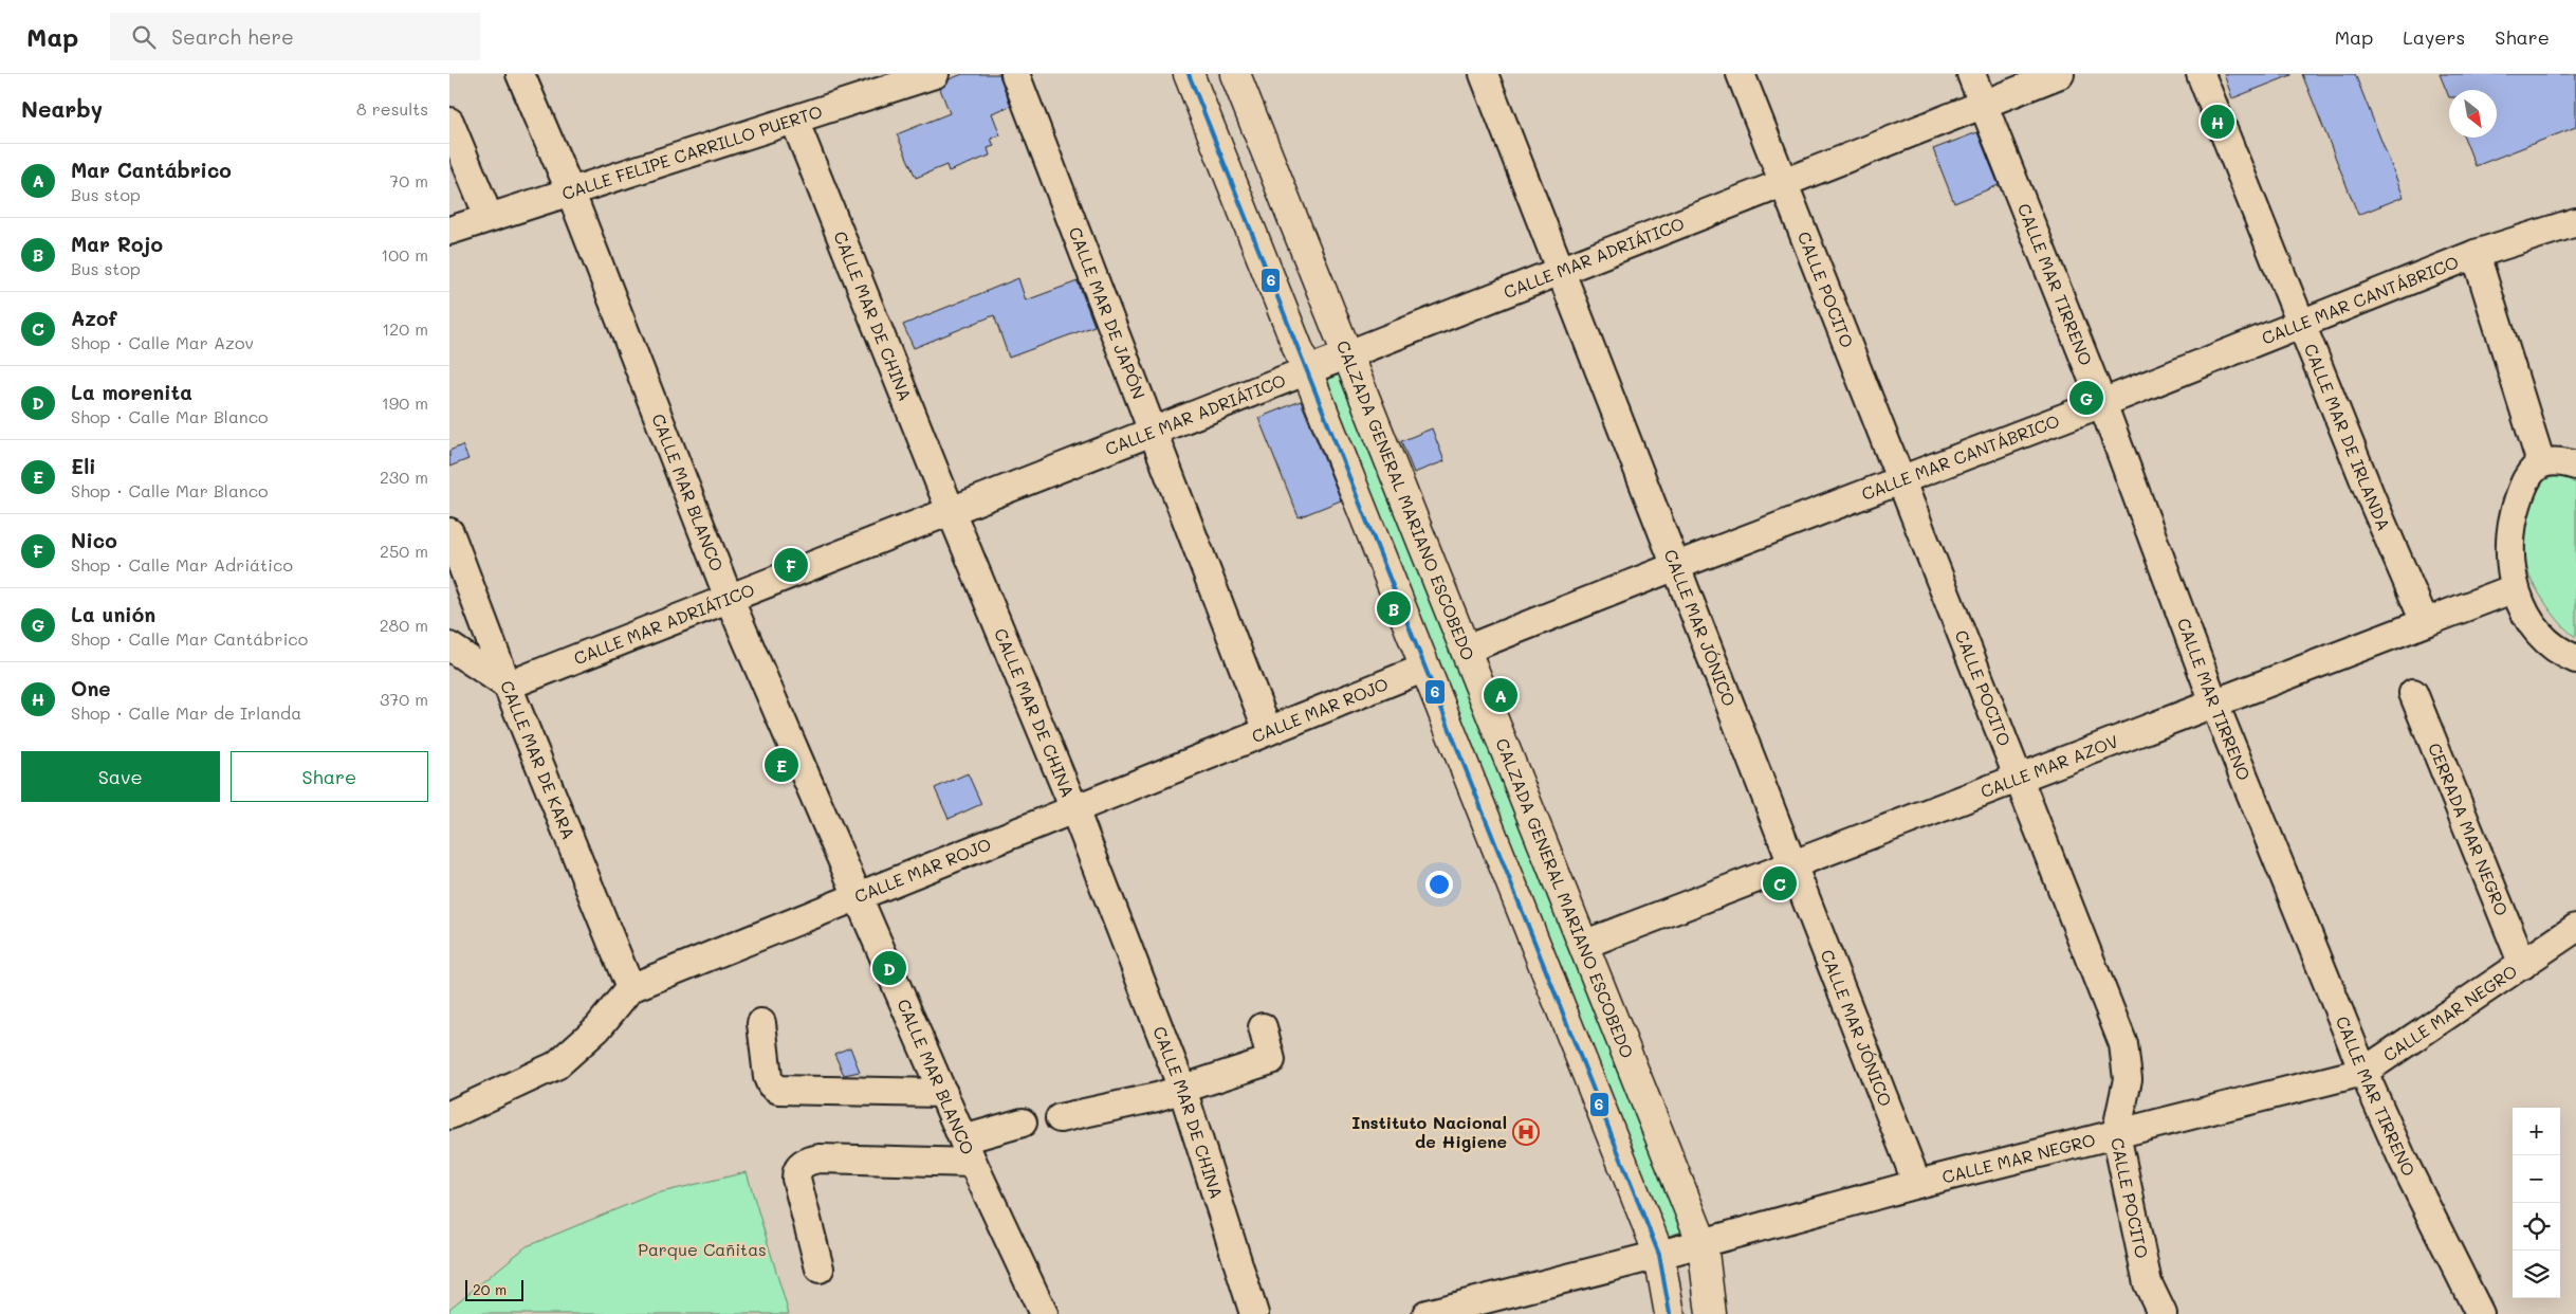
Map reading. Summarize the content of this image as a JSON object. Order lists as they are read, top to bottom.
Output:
{
  "streets": {
    "main road": ["CALZADA GENERAL MARIANO ESCOBEDO"],
    "street": [
      "CALLE FELIPE CARRILLO PUERTO",
      "CALLE MAR ADRIÁTICO",
      "CALLE MAR TIRRENO",
      "CALLE POCITO",
      "CALLE MAR CANTÁBRICO",
      "CALLE MAR DE JAPÓN",
      "CALLE MAR DE CHINA",
      "CALLE MAR DE IRLANDA",
      "CALLE MAR BLANCO",
      "CALLE MAR JÓNICO",
      "CALLE MAR ROJO",
      "CALLE MAR DE KARA",
      "CALLE MAR AZOV",
      "CERRADA MAR NEGRO",
      "CALLE MAR NEGRO"
    ]
  },
  "crossings": [
    ["CALLE FELIPE CARRILLO PUERTO", "CALLE MAR DE CHINA"],
    ["CALLE FELIPE CARRILLO PUERTO", "CALLE MAR BLANCO"],
    ["CALLE MAR ADRIÁTICO", "CALLE MAR TIRRENO"],
    ["CALLE MAR ADRIÁTICO", "CALLE POCITO"],
    ["CALLE MAR ADRIÁTICO", "CALLE MAR DE JAPÓN"],
    ["CALLE MAR ADRIÁTICO", "CALLE MAR DE CHINA"],
    ["CALLE MAR ADRIÁTICO", "CALLE MAR BLANCO"],
    ["CALLE MAR ADRIÁTICO", "CALZADA GENERAL MARIANO ESCOBEDO"],
    ["CALLE MAR ADRIÁTICO", "CALLE MAR JÓNICO"],
    ["CALLE MAR ADRIÁTICO", "CALLE MAR DE KARA"],
    ["CALLE MAR TIRRENO", "CALLE MAR CANTÁBRICO"],
    ["CALLE MAR TIRRENO", "CALLE MAR AZOV"],
    ["CALLE MAR TIRRENO", "CALLE MAR NEGRO"],
    ["CALLE POCITO", "CALLE MAR CANTÁBRICO"],
    ["CALLE POCITO", "CALLE MAR AZOV"],
    ["CALLE POCITO", "CALLE MAR NEGRO"],
    ["CALLE MAR CANTÁBRICO", "CALLE MAR DE IRLANDA"],
    ["CALLE MAR CANTÁBRICO", "CALZADA GENERAL MARIANO ESCOBEDO"],
    ["CALLE MAR CANTÁBRICO", "CALLE MAR JÓNICO"],
    ["CALLE MAR DE JAPÓN", "CALLE MAR ROJO"],
    ["CALLE MAR DE CHINA", "CALLE MAR ROJO"],
    ["CALLE MAR DE IRLANDA", "CALLE MAR AZOV"],
    ["CALLE MAR BLANCO", "CALLE MAR ROJO"],
    ["CALZADA GENERAL MARIANO ESCOBEDO", "CALLE MAR AZOV"],
    ["CALZADA GENERAL MARIANO ESCOBEDO", "CALLE MAR NEGRO"],
    ["CALLE MAR JÓNICO", "CALLE MAR AZOV"],
    ["CALLE MAR JÓNICO", "CALLE MAR NEGRO"],
    ["CALLE MAR ROJO", "CALLE MAR DE KARA"],
    ["CERRADA MAR NEGRO", "CALLE MAR NEGRO"]
  ],
  "parks": ["Parque Cañitas"],
  "places": {
    "hospital": ["Instituto Nacional de Higiene"]
  },
  "lines": ["transit line 6"],
  "scale_bar": "20 m",
  "north": "bottom right",
  "page": {
    "header": "Map",
    "search": "Search here",
    "nav": ["Map", "Layers", "Share"],
    "heading": ["Nearby", "8 results"],
    "pins": [
      "H",
      "G",
      "F",
      "B",
      "A",
      "E",
      "C",
      "D"
    ],
    "list": [
      {
        "mark": "A",
        "name": "Mar Cantábrico",
        "note": "Bus stop",
        "value": "70 m"
      },
      {
        "mark": "B",
        "name": "Mar Rojo",
        "note": "Bus stop",
        "value": "100 m"
      },
      {
        "mark": "C",
        "name": "Azof",
        "note": "Shop · Calle Mar Azov",
        "value": "120 m"
      },
      {
        "mark": "D",
        "name": "La morenita",
        "note": "Shop · Calle Mar Blanco",
        "value": "190 m"
      },
      {
        "mark": "E",
        "name": "Eli",
        "note": "Shop · Calle Mar Blanco",
        "value": "230 m"
      },
      {
        "mark": "F",
        "name": "Nico",
        "note": "Shop · Calle Mar Adriático",
        "value": "250 m"
      },
      {
        "mark": "G",
        "name": "La unión",
        "note": "Shop · Calle Mar Cantábrico",
        "value": "280 m"
      },
      {
        "mark": "H",
        "name": "One",
        "note": "Shop · Calle Mar de Irlanda",
        "value": "370 m"
      }
    ],
    "buttons": ["Save", "Share"],
    "map_buttons": ["+", "−"],
    "scale": "20 m"
  }
}
